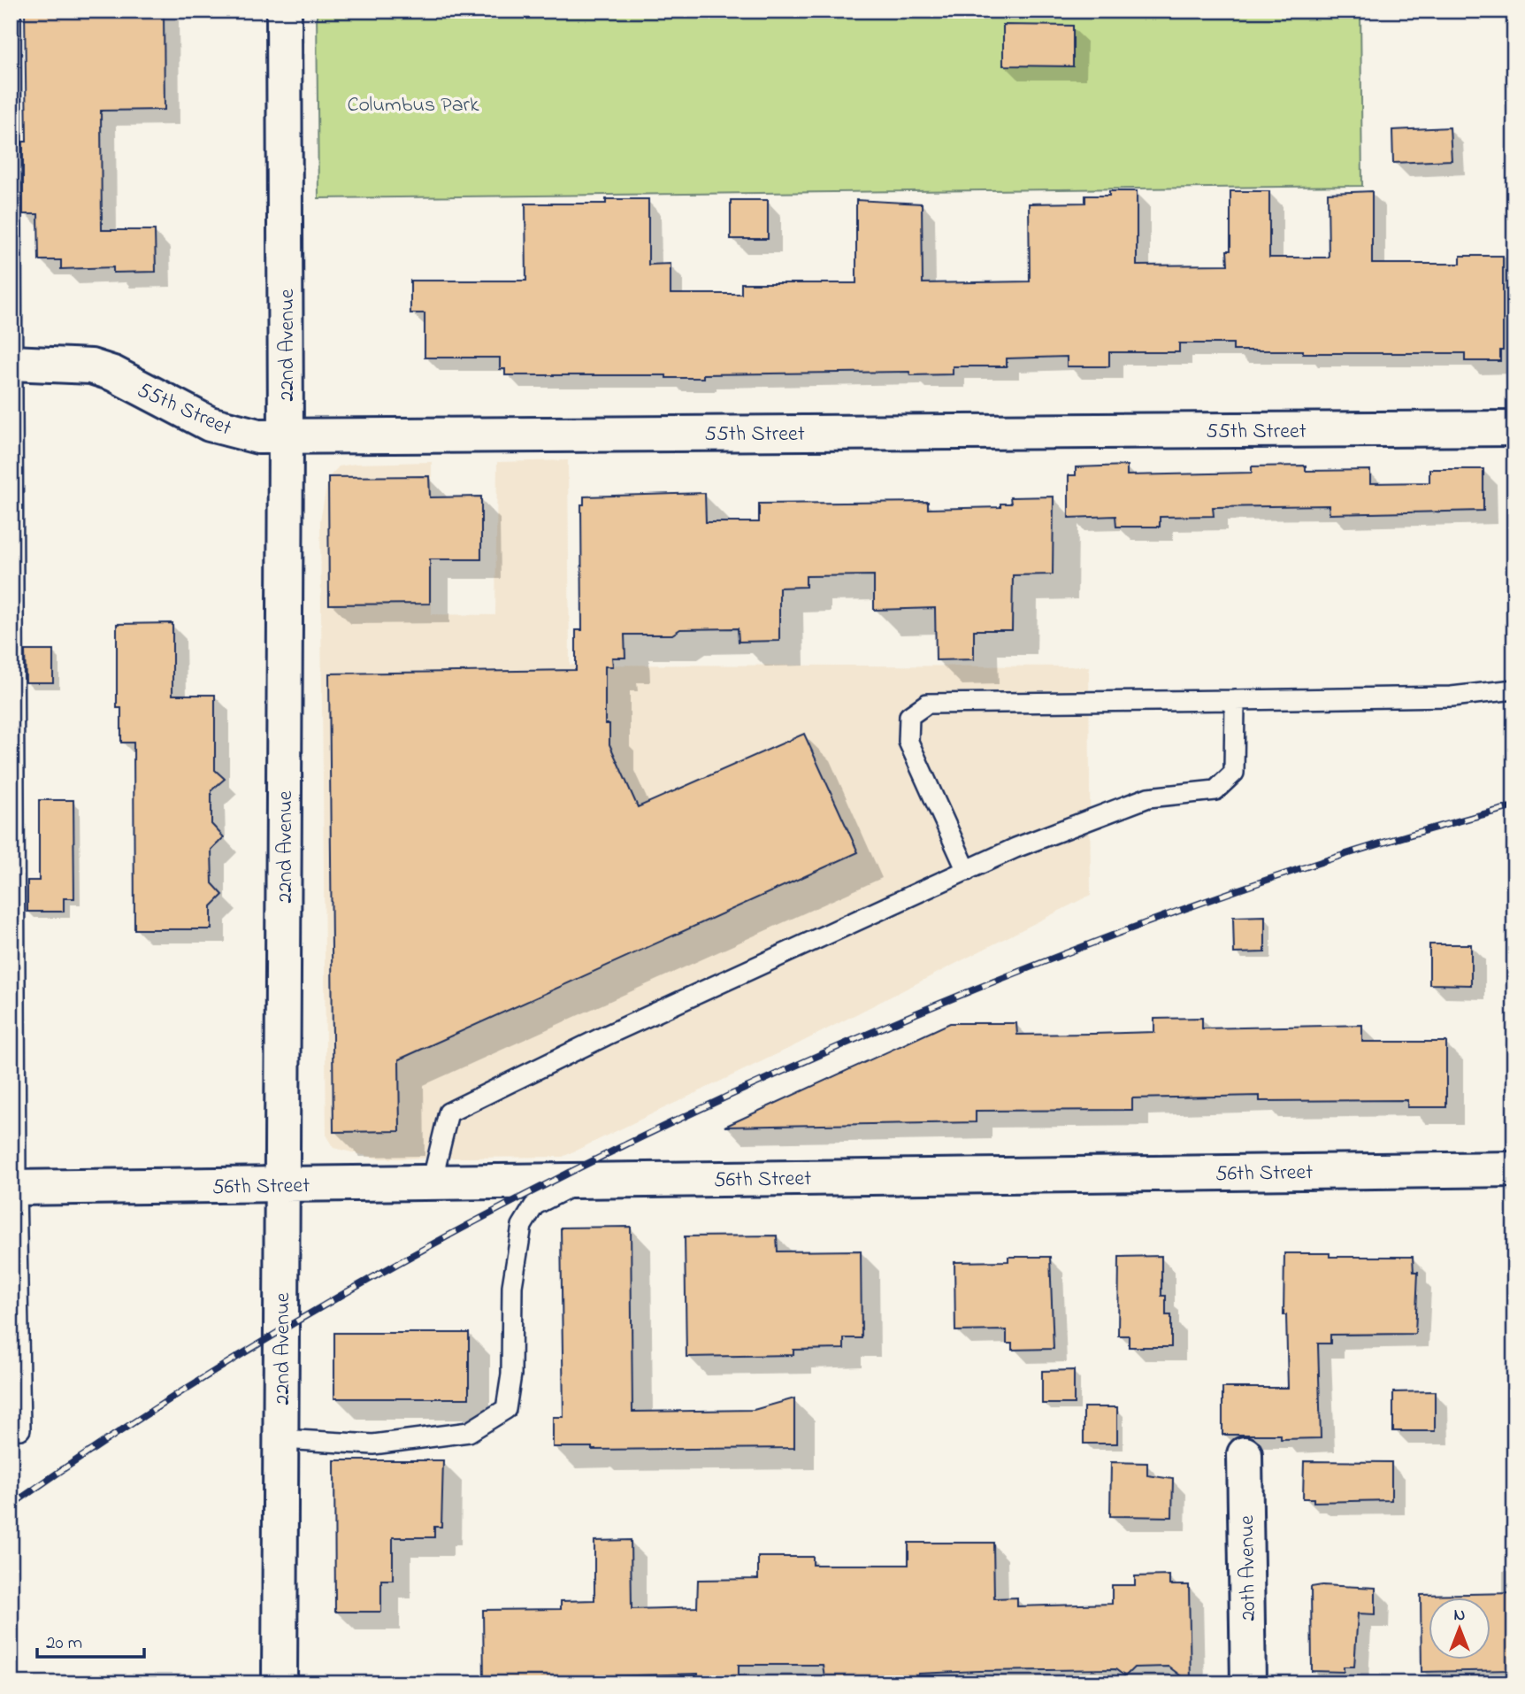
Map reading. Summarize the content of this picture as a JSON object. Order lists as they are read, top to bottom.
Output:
{
  "streets": {
    "street": [
      "22nd Avenue",
      "55th Street",
      "56th Street",
      "20th Avenue"
    ]
  },
  "crossings": [
    ["22nd Avenue", "55th Street"],
    ["22nd Avenue", "56th Street"]
  ],
  "parks": ["Columbus Park"],
  "scale_bar": "20 m",
  "north": "top"
}
